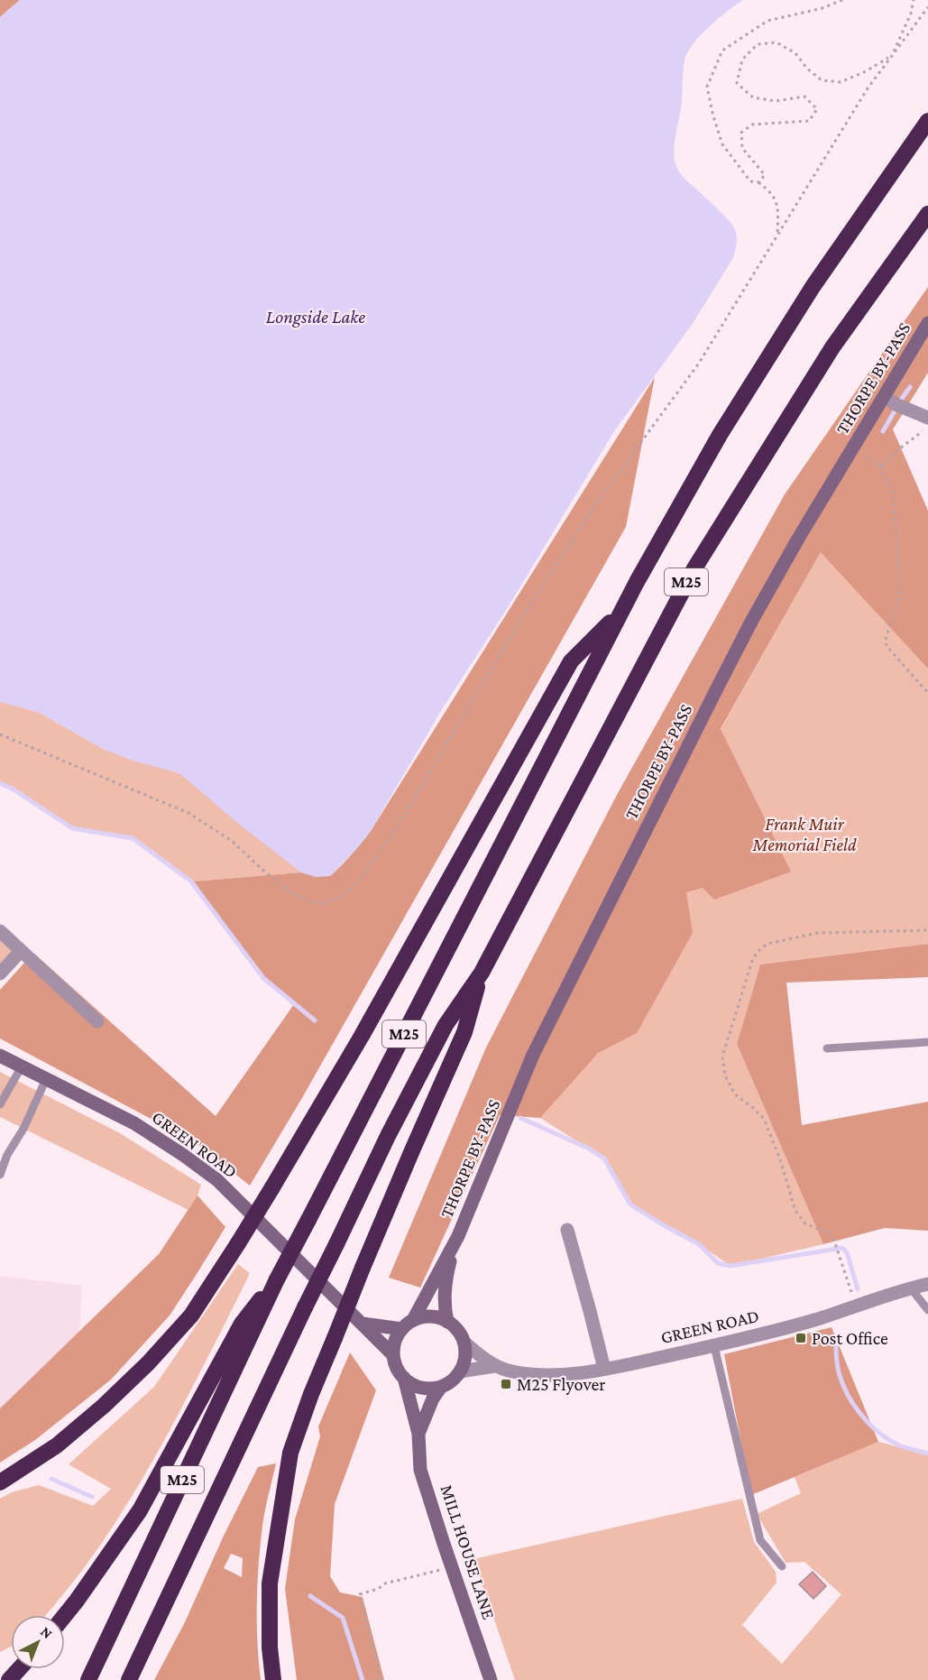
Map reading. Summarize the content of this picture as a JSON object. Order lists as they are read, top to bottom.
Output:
{
  "streets": {
    "highway": ["M25"],
    "main road": ["THORPE BY-PASS", "GREEN ROAD", "MILL HOUSE LANE"]
  },
  "crossings": [
    ["THORPE BY-PASS", "GREEN ROAD"],
    ["THORPE BY-PASS", "MILL HOUSE LANE"],
    ["GREEN ROAD", "MILL HOUSE LANE"]
  ],
  "water": ["Longside Lake"],
  "parks": ["Frank Muir Memorial Field"],
  "places": {
    "transit": ["Post Office", "M25 Flyover"]
  },
  "north": "top right"
}
